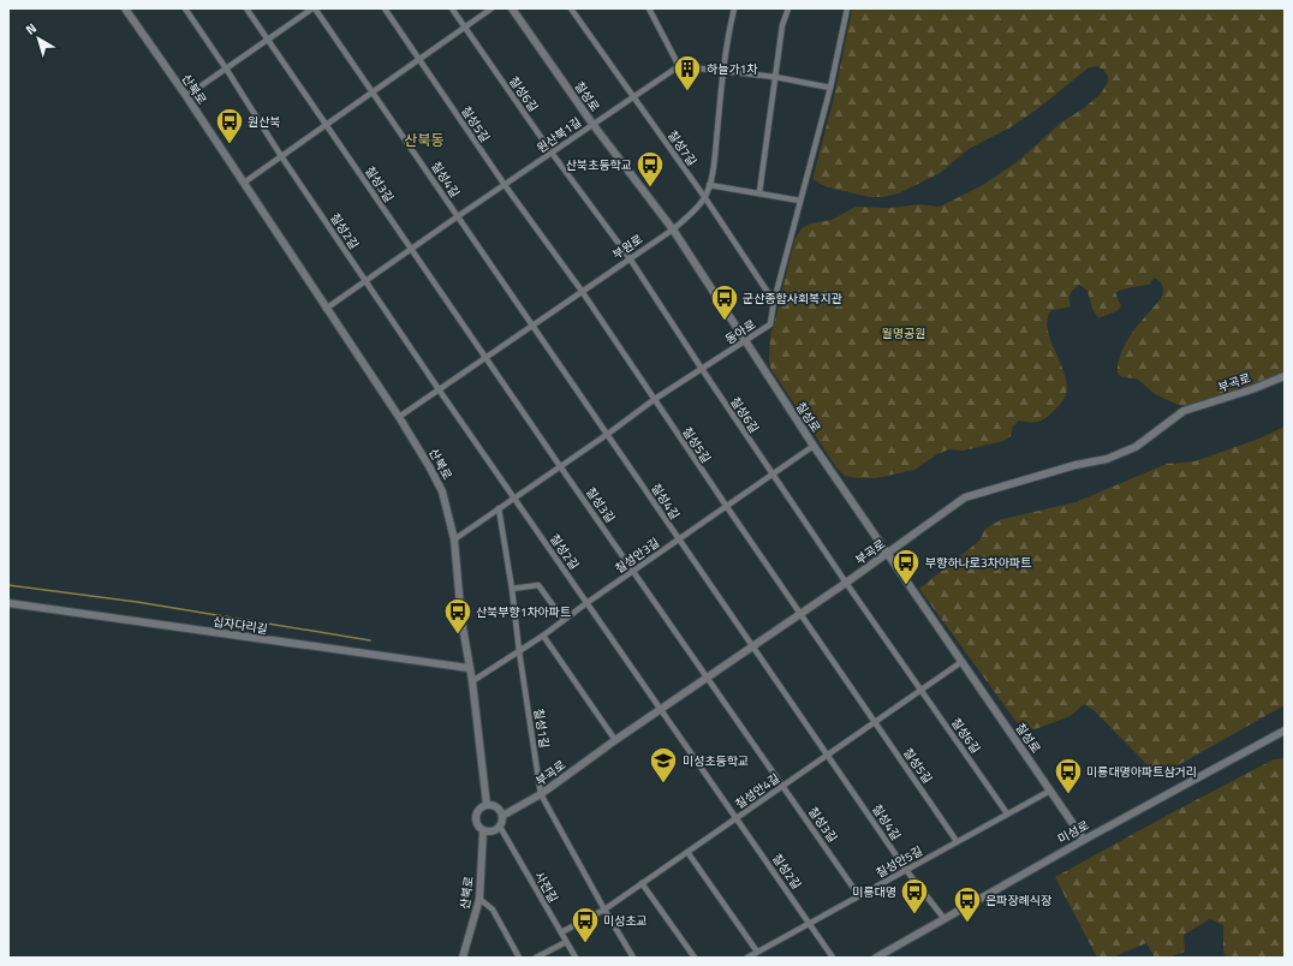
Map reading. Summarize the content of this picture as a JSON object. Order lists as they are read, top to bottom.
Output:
{
  "streets": {
    "street": [
      "산북로",
      "칠성6길",
      "칠성로",
      "칠성5길",
      "원산북1길",
      "칠성7길",
      "칠성4길",
      "칠성3길",
      "칠성2길",
      "부원로",
      "동아로",
      "부곡로",
      "칠성안3길",
      "십자다리길",
      "칠성1길",
      "칠성안4길",
      "미성로",
      "칠성안5길",
      "사전길"
    ]
  },
  "crossings": [
    ["산북로", "원산북1길"],
    ["산북로", "부원로"],
    ["산북로", "동아로"],
    ["산북로", "부곡로"],
    ["산북로", "칠성안3길"],
    ["산북로", "십자다리길"],
    ["산북로", "사전길"],
    ["칠성6길", "원산북1길"],
    ["칠성6길", "부원로"],
    ["칠성6길", "동아로"],
    ["칠성6길", "부곡로"],
    ["칠성6길", "칠성안3길"],
    ["칠성6길", "칠성안4길"],
    ["칠성6길", "칠성안5길"],
    ["칠성로", "원산북1길"],
    ["칠성로", "부원로"],
    ["칠성로", "동아로"],
    ["칠성로", "부곡로"],
    ["칠성로", "칠성안3길"],
    ["칠성로", "칠성안4길"],
    ["칠성로", "미성로"],
    ["칠성로", "칠성안5길"],
    ["칠성5길", "원산북1길"],
    ["칠성5길", "부원로"],
    ["칠성5길", "동아로"],
    ["칠성5길", "부곡로"],
    ["칠성5길", "칠성안3길"],
    ["칠성5길", "칠성안4길"],
    ["칠성5길", "칠성안5길"],
    ["원산북1길", "칠성7길"],
    ["원산북1길", "칠성4길"],
    ["원산북1길", "칠성3길"],
    ["원산북1길", "칠성2길"],
    ["칠성7길", "부원로"],
    ["칠성7길", "동아로"],
    ["칠성4길", "부원로"],
    ["칠성4길", "동아로"],
    ["칠성4길", "부곡로"],
    ["칠성4길", "칠성안3길"],
    ["칠성4길", "칠성안4길"],
    ["칠성4길", "미성로"],
    ["칠성4길", "칠성안5길"],
    ["칠성3길", "부원로"],
    ["칠성3길", "동아로"],
    ["칠성3길", "부곡로"],
    ["칠성3길", "칠성안3길"],
    ["칠성3길", "칠성안4길"],
    ["칠성3길", "칠성안5길"],
    ["칠성2길", "부원로"],
    ["칠성2길", "동아로"],
    ["칠성2길", "부곡로"],
    ["칠성2길", "칠성안3길"],
    ["칠성2길", "칠성안4길"],
    ["칠성2길", "칠성안5길"],
    ["동아로", "칠성1길"],
    ["부곡로", "칠성1길"],
    ["부곡로", "사전길"],
    ["칠성안3길", "칠성1길"],
    ["칠성1길", "칠성안4길"],
    ["칠성안4길", "사전길"]
  ],
  "districts": ["산북동"],
  "parks": ["월명공원"],
  "places": {
    "building": ["하늘가1차"],
    "bus stop": [
      "원산북",
      "산북초등학교",
      "군산종합사회복지관",
      "부향하나로3차아파트",
      "산북부향1차아파트",
      "미룡대명아파트삼거리",
      "미룡대명",
      "은파장례식장",
      "미성초교"
    ],
    "school or university": ["미성초등학교"]
  },
  "north": "top left"
}
